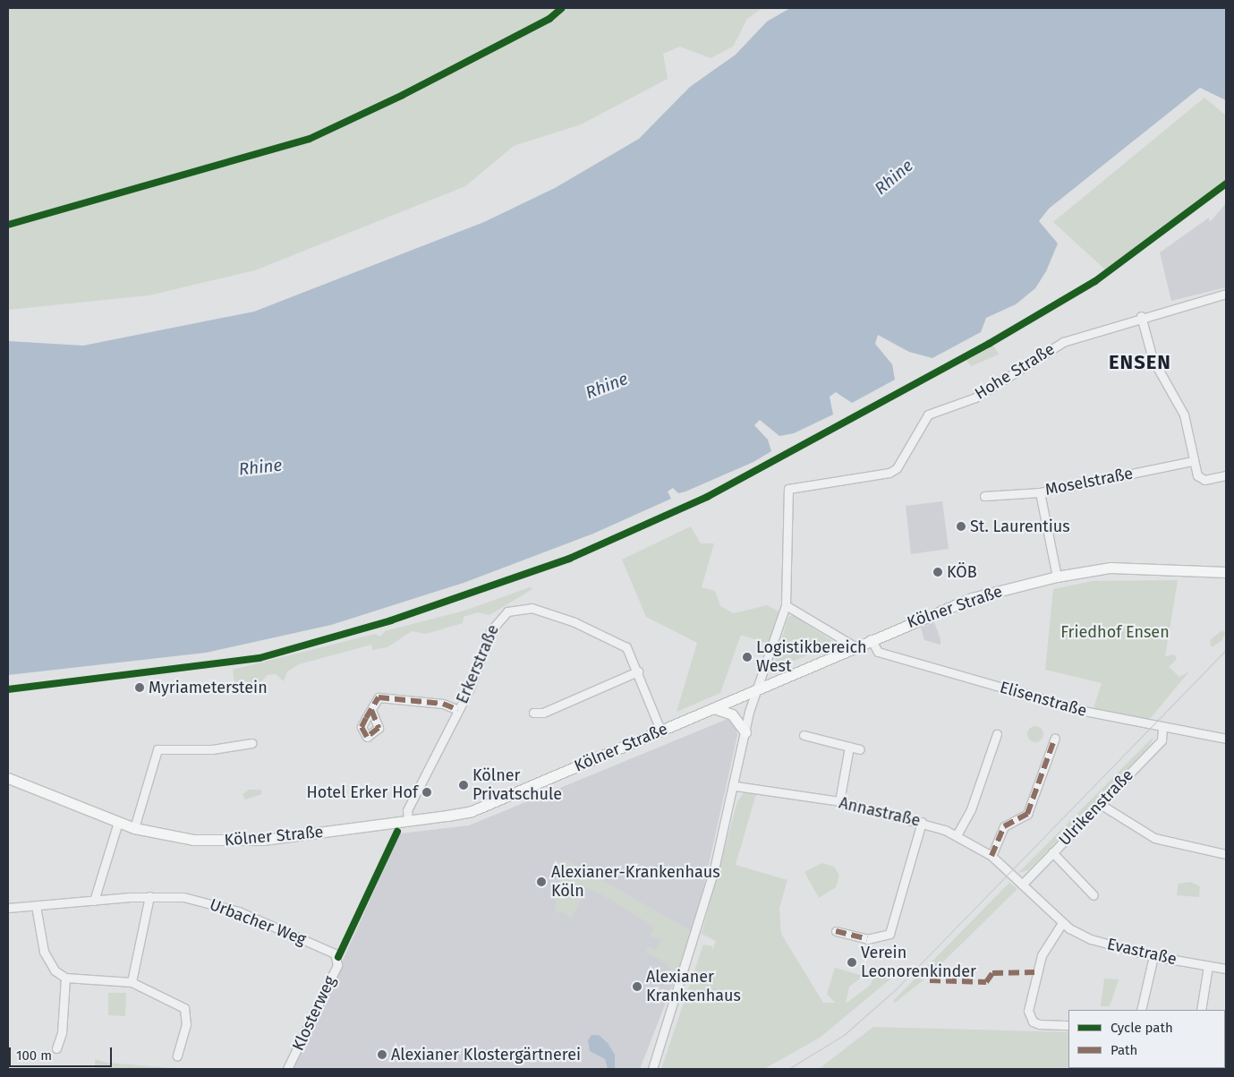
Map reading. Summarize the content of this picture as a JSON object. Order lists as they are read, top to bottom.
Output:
{
  "streets": {
    "main road": ["Kölner Straße"],
    "street": [
      "Hohe Straße",
      "Moselstraße",
      "Erkerstraße",
      "Elisenstraße",
      "Ulrikenstraße",
      "Annastraße",
      "Urbacher Weg",
      "Evastraße",
      "Klosterweg"
    ]
  },
  "crossings": [
    ["Hohe Straße", "Kölner Straße"],
    ["Hohe Straße", "Annastraße"],
    ["Kölner Straße", "Erkerstraße"],
    ["Kölner Straße", "Elisenstraße"],
    ["Elisenstraße", "Ulrikenstraße"],
    ["Ulrikenstraße", "Evastraße"],
    ["Annastraße", "Evastraße"],
    ["Urbacher Weg", "Klosterweg"]
  ],
  "districts": ["ENSEN"],
  "water": ["Rhine"],
  "parks": ["Friedhof Ensen"],
  "places": [
    "St. Laurentius",
    "KÖB",
    "Logistikbereich West",
    "Myriameterstein",
    "Kölner Privatschule",
    "Hotel Erker Hof",
    "Alexianer-Krankenhaus Köln",
    "Verein Leonorenkinder",
    "Alexianer Krankenhaus",
    "Alexianer Klostergärtnerei"
  ],
  "legend": ["Cycle path", "Path"],
  "scale_bar": "100 m"
}
